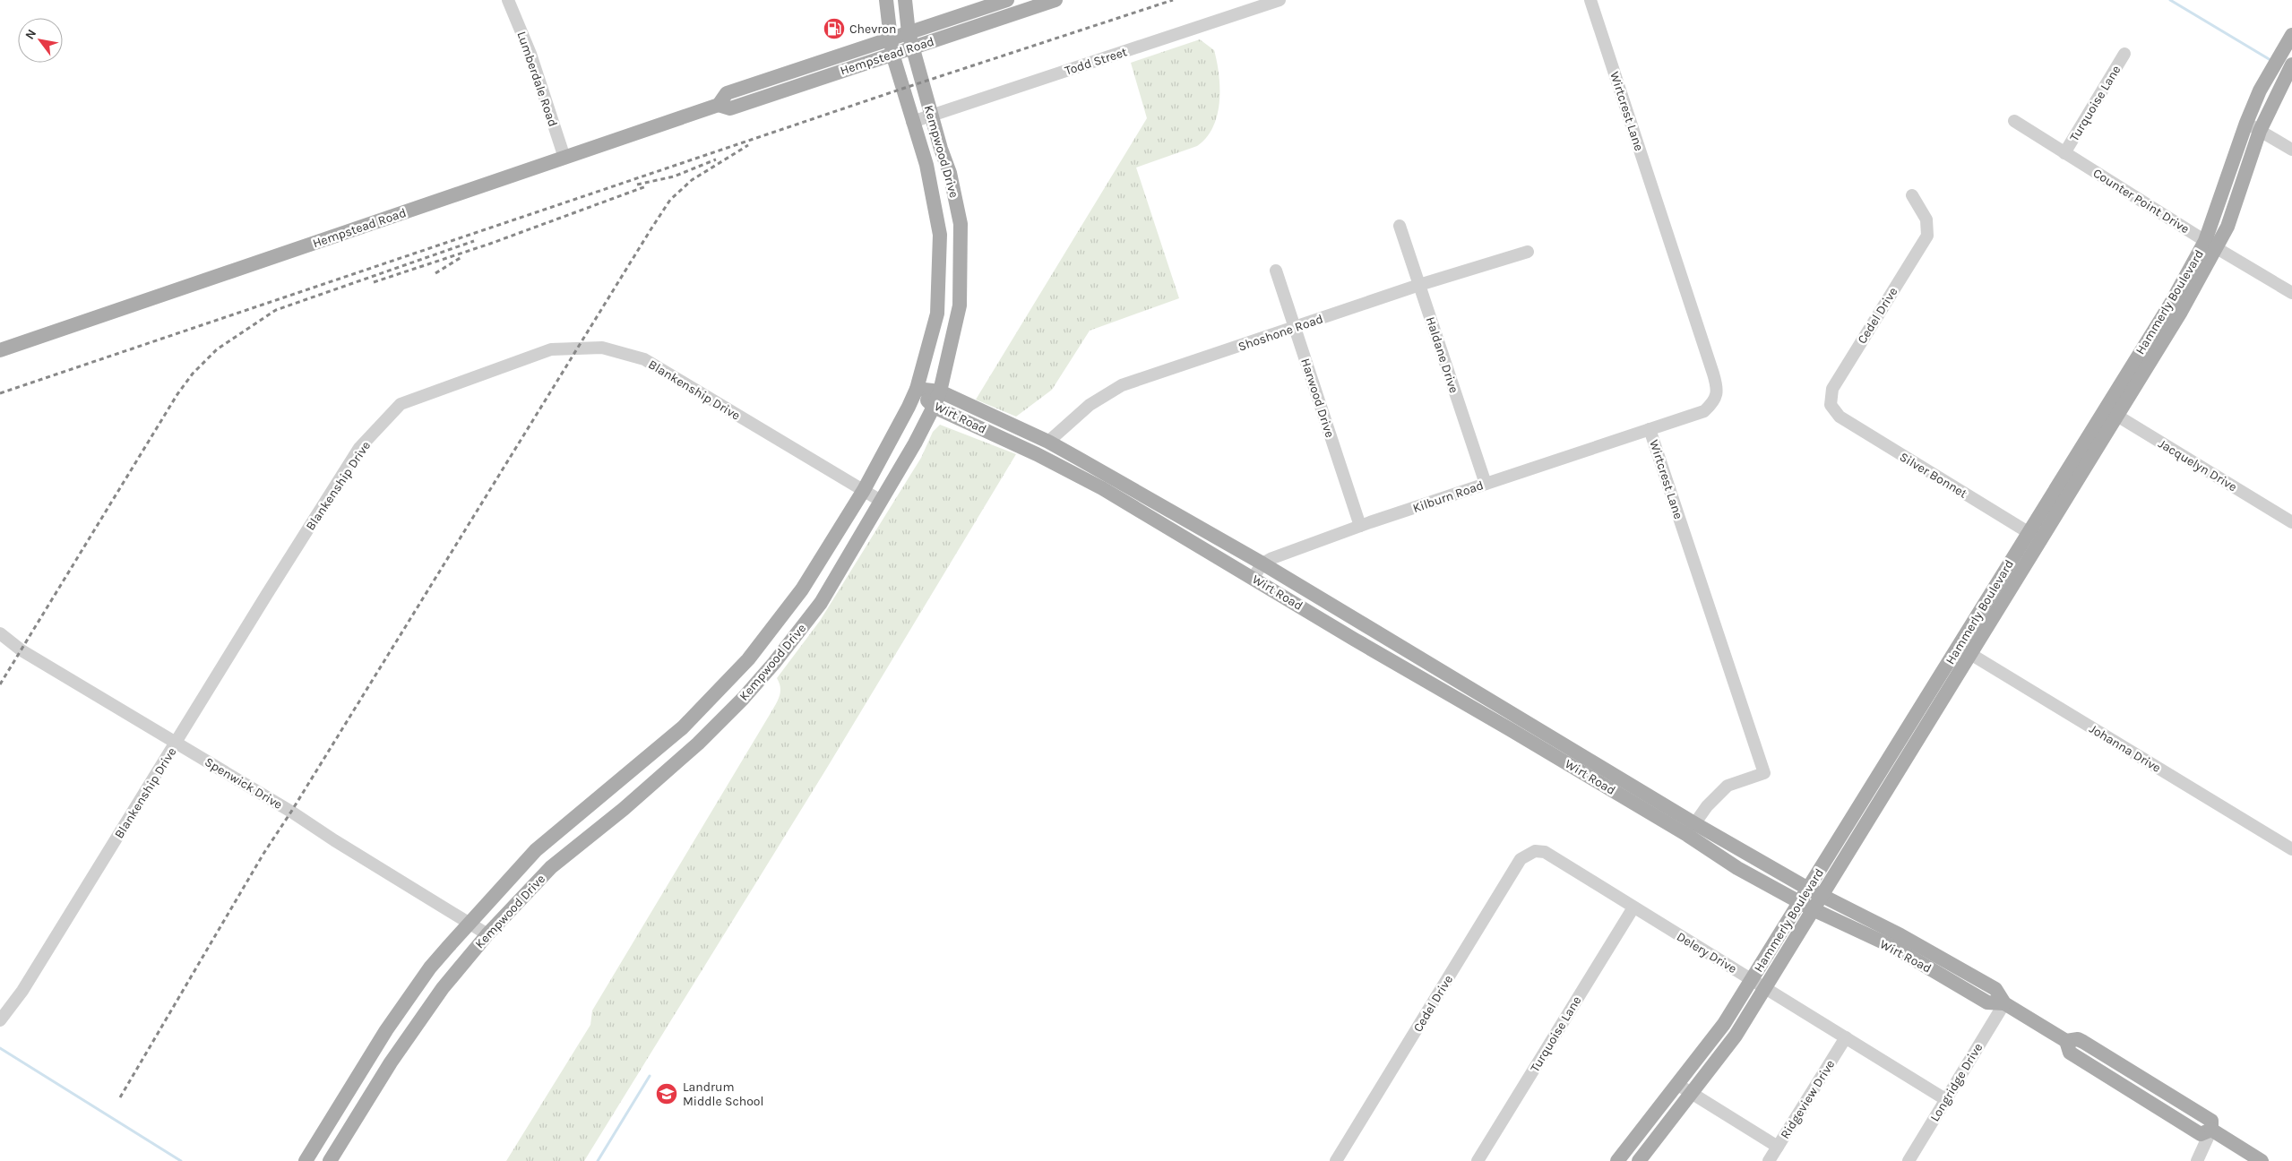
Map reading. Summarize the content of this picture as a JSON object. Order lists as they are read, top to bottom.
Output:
{
  "streets": {
    "main road": [
      "Hempstead Road",
      "Kempwood Drive",
      "Hammerly Boulevard",
      "Wirt Road"
    ],
    "street": [
      "Todd Street",
      "Lumberdale Road",
      "Turquoise Lane",
      "Wirtcrest Lane",
      "Counter Point Drive",
      "Cedel Drive",
      "Shoshone Road",
      "Haldane Drive",
      "Blankenship Drive",
      "Harwood Drive",
      "Jacquelyn Drive",
      "Silver Bonnet",
      "Kilburn Road",
      "Johanna Drive",
      "Spenwick Drive",
      "Delery Drive",
      "Longridge Drive",
      "Ridgeview Drive"
    ]
  },
  "crossings": [
    ["Hempstead Road", "Lumberdale Road"],
    ["Hempstead Road", "Kempwood Drive"],
    ["Todd Street", "Kempwood Drive"],
    ["Turquoise Lane", "Counter Point Drive"],
    ["Turquoise Lane", "Delery Drive"],
    ["Wirtcrest Lane", "Wirt Road"],
    ["Wirtcrest Lane", "Kilburn Road"],
    ["Kempwood Drive", "Blankenship Drive"],
    ["Kempwood Drive", "Wirt Road"],
    ["Kempwood Drive", "Spenwick Drive"],
    ["Counter Point Drive", "Hammerly Boulevard"],
    ["Hammerly Boulevard", "Wirt Road"],
    ["Hammerly Boulevard", "Jacquelyn Drive"],
    ["Hammerly Boulevard", "Silver Bonnet"],
    ["Hammerly Boulevard", "Johanna Drive"],
    ["Hammerly Boulevard", "Delery Drive"],
    ["Cedel Drive", "Silver Bonnet"],
    ["Cedel Drive", "Delery Drive"],
    ["Shoshone Road", "Haldane Drive"],
    ["Shoshone Road", "Harwood Drive"],
    ["Shoshone Road", "Wirt Road"],
    ["Haldane Drive", "Kilburn Road"],
    ["Blankenship Drive", "Spenwick Drive"],
    ["Harwood Drive", "Kilburn Road"],
    ["Wirt Road", "Kilburn Road"],
    ["Wirt Road", "Longridge Drive"],
    ["Delery Drive", "Longridge Drive"],
    ["Delery Drive", "Ridgeview Drive"]
  ],
  "places": {
    "fuel station": ["Chevron"],
    "school or university": ["Landrum Middle School"]
  },
  "north": "top left"
}
